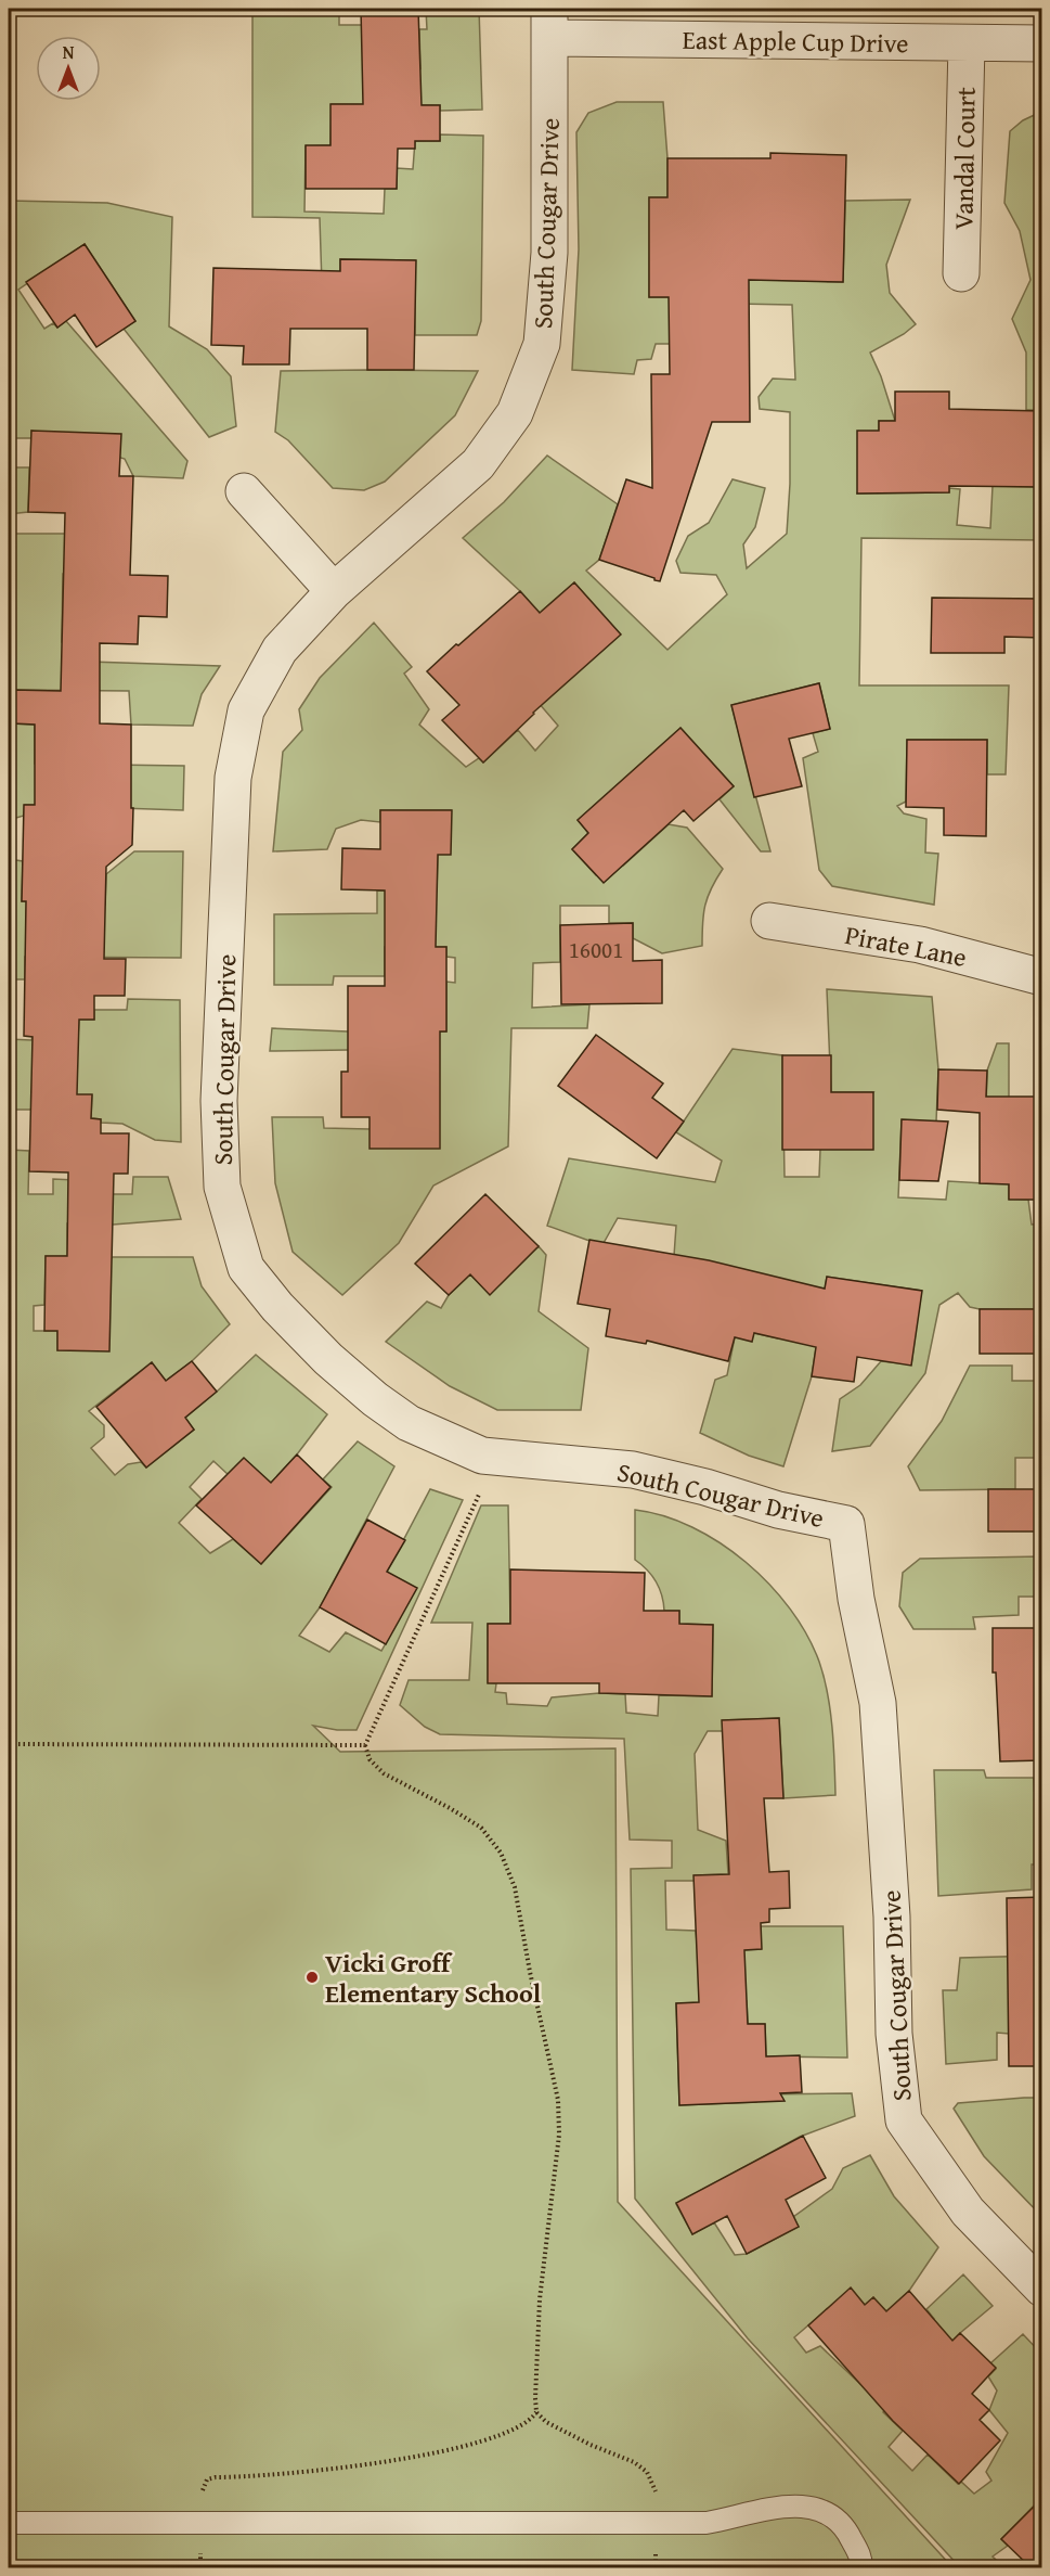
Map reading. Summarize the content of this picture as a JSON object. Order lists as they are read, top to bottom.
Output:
{
  "streets": {
    "street": [
      "East Apple Cup Drive",
      "Vandal Court",
      "South Cougar Drive",
      "Pirate Lane"
    ]
  },
  "crossings": [
    ["East Apple Cup Drive", "Vandal Court"],
    ["East Apple Cup Drive", "South Cougar Drive"]
  ],
  "places": ["Vicki Groff Elementary School"],
  "house_numbers": ["16001"],
  "north": "top"
}
